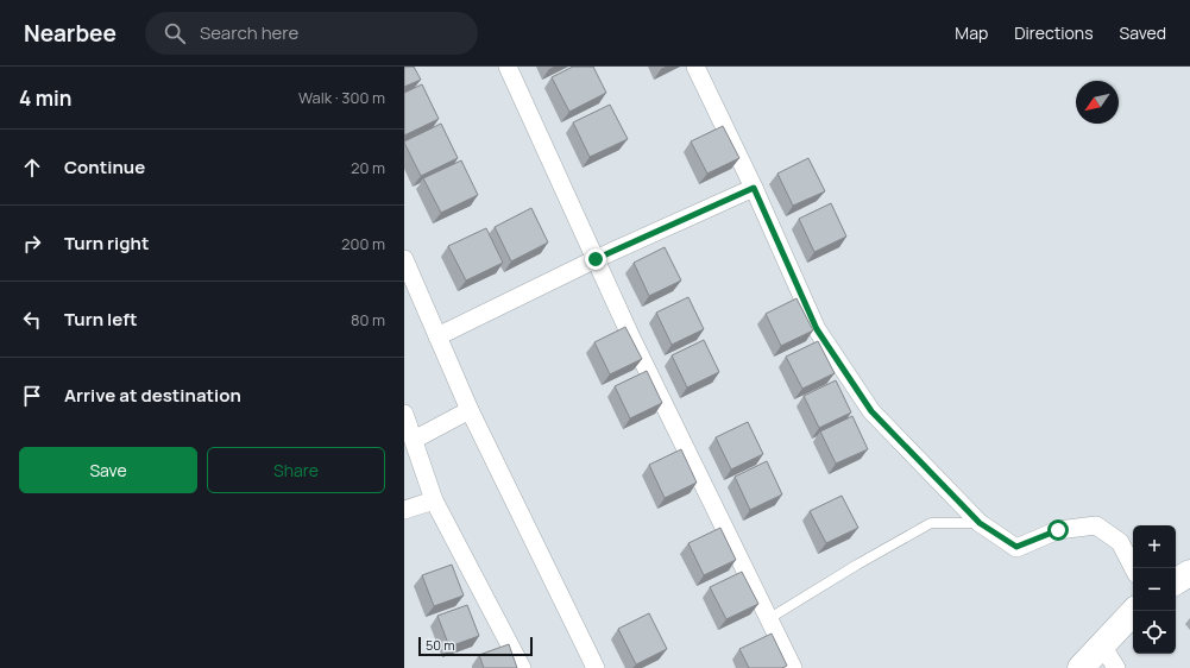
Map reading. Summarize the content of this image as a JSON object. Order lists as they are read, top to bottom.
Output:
{
  "scale_bar": "50 m",
  "north": "bottom left",
  "page": {
    "header": "Nearbee",
    "search": "Search here",
    "nav": ["Map", "Directions", "Saved"],
    "heading": ["4 min", "Walk · 300 m"],
    "list": [
      ["Continue", "20 m"],
      ["Turn right", "200 m"],
      ["Turn left", "80 m"],
      "Arrive at destination"
    ],
    "buttons": ["Save", "Share"],
    "map_buttons": ["+", "−"],
    "scale": "50 m"
  }
}
